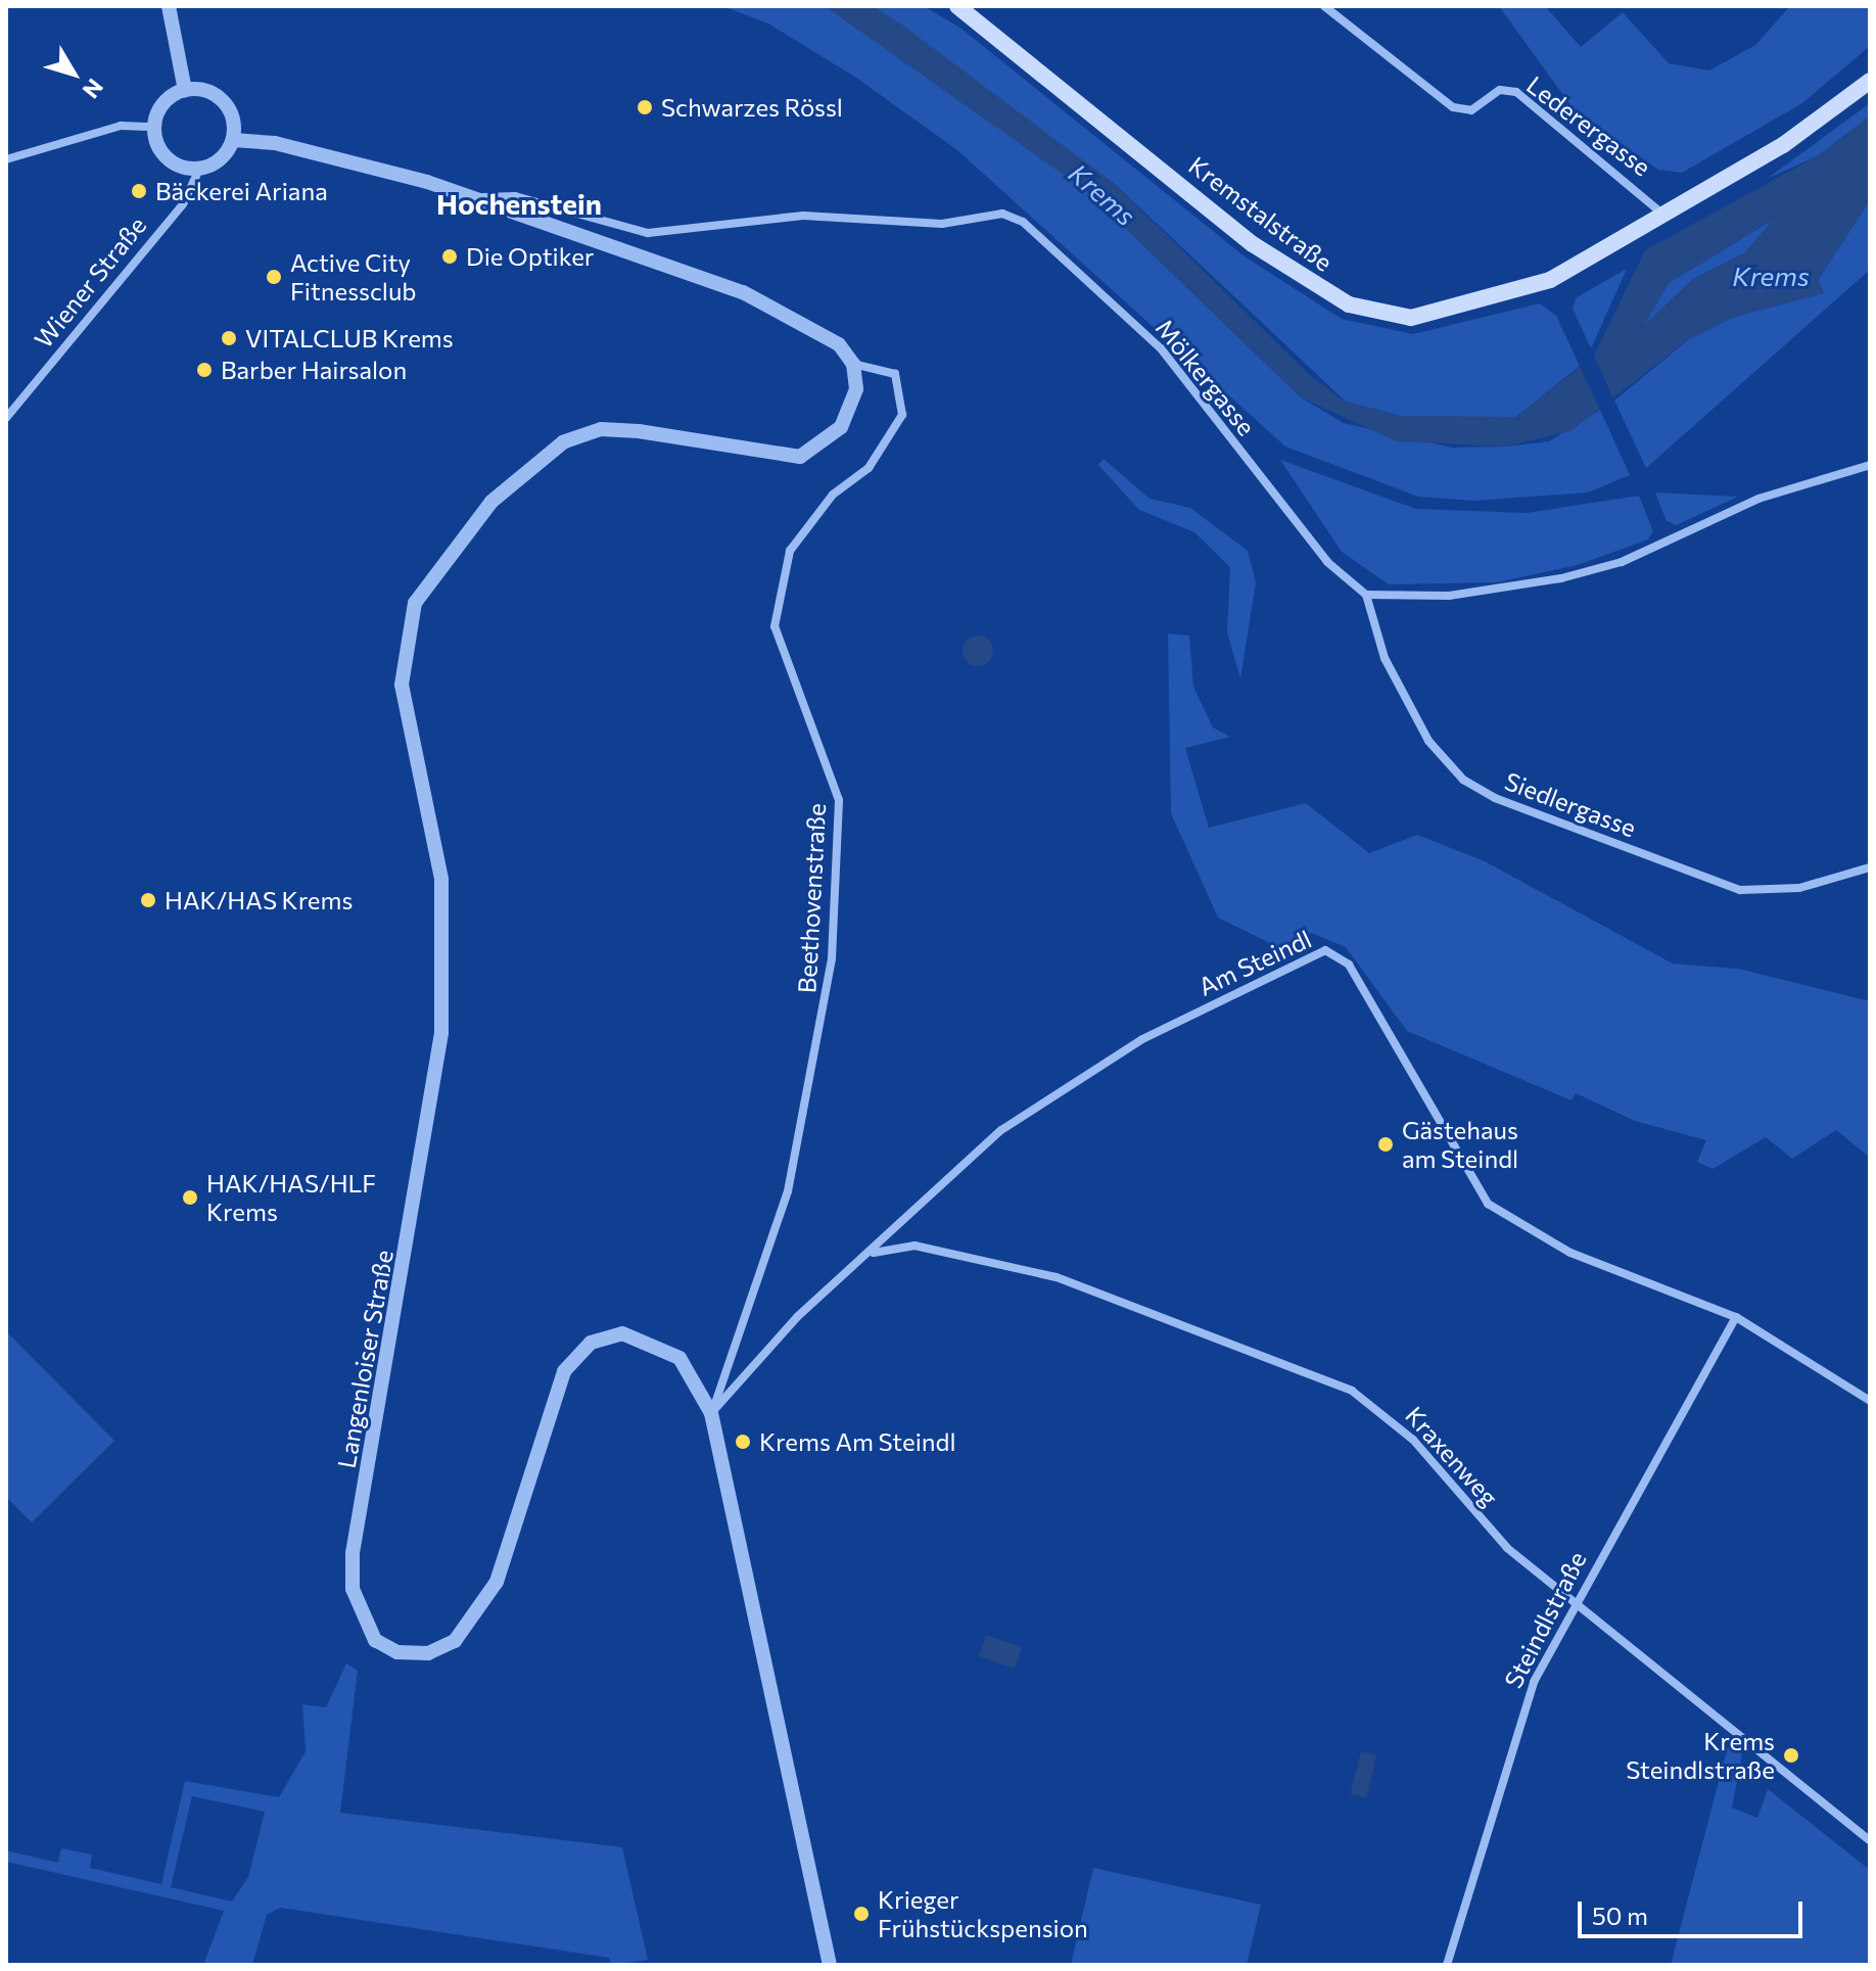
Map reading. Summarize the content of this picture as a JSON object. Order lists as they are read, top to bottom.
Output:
{
  "streets": {
    "main road": ["Kremstalstraße"],
    "street": [
      "Lederergasse",
      "Wiener Straße",
      "Mölkergasse",
      "Siedlergasse",
      "Beethovenstraße",
      "Am Steindl",
      "Langenloiser Straße",
      "Kraxenweg",
      "Steindlstraße"
    ]
  },
  "crossings": [
    ["Lederergasse", "Kremstalstraße"],
    ["Mölkergasse", "Siedlergasse"],
    ["Beethovenstraße", "Am Steindl"],
    ["Beethovenstraße", "Langenloiser Straße"],
    ["Am Steindl", "Langenloiser Straße"],
    ["Am Steindl", "Kraxenweg"],
    ["Am Steindl", "Steindlstraße"],
    ["Kraxenweg", "Steindlstraße"]
  ],
  "districts": ["Hochenstein"],
  "water": ["Krems"],
  "places": [
    "Schwarzes Rössl",
    "Bäckerei Ariana",
    "Die Optiker",
    "Active City Fitnessclub",
    "VITALCLUB Krems",
    "Barber Hairsalon",
    "HAK/HAS Krems",
    "Gästehaus am Steindl",
    "HAK/HAS/HLF Krems",
    "Krems Am Steindl",
    "Krems Steindlstraße",
    "Krieger Frühstückspension"
  ],
  "scale_bar": "50 m",
  "north": "bottom right"
}
